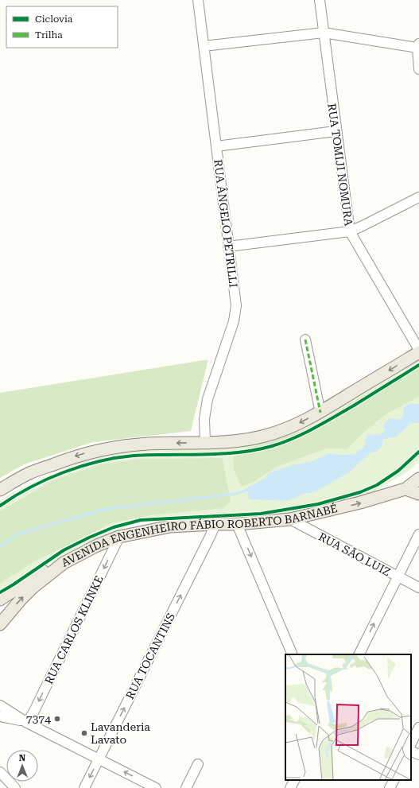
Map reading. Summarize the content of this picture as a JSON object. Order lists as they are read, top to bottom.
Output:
{
  "streets": {
    "main road": ["AVENIDA ENGENHEIRO FÁBIO ROBERTO BARNABÉ"],
    "street": [
      "RUA TOMIJI NOMURA",
      "RUA ÂNGELO PETRILLI",
      "RUA SÃO LUIZ",
      "RUA CARLOS KLINKE",
      "RUA TOCANTINS"
    ]
  },
  "crossings": [
    ["AVENIDA ENGENHEIRO FÁBIO ROBERTO BARNABÉ", "RUA SÃO LUIZ"],
    ["AVENIDA ENGENHEIRO FÁBIO ROBERTO BARNABÉ", "RUA CARLOS KLINKE"],
    ["AVENIDA ENGENHEIRO FÁBIO ROBERTO BARNABÉ", "RUA TOCANTINS"]
  ],
  "one_way": ["RUA CARLOS KLINKE"],
  "places": ["7374", "Lavanderia Lavato"],
  "legend": ["Ciclovia", "Trilha"],
  "north": "top"
}
